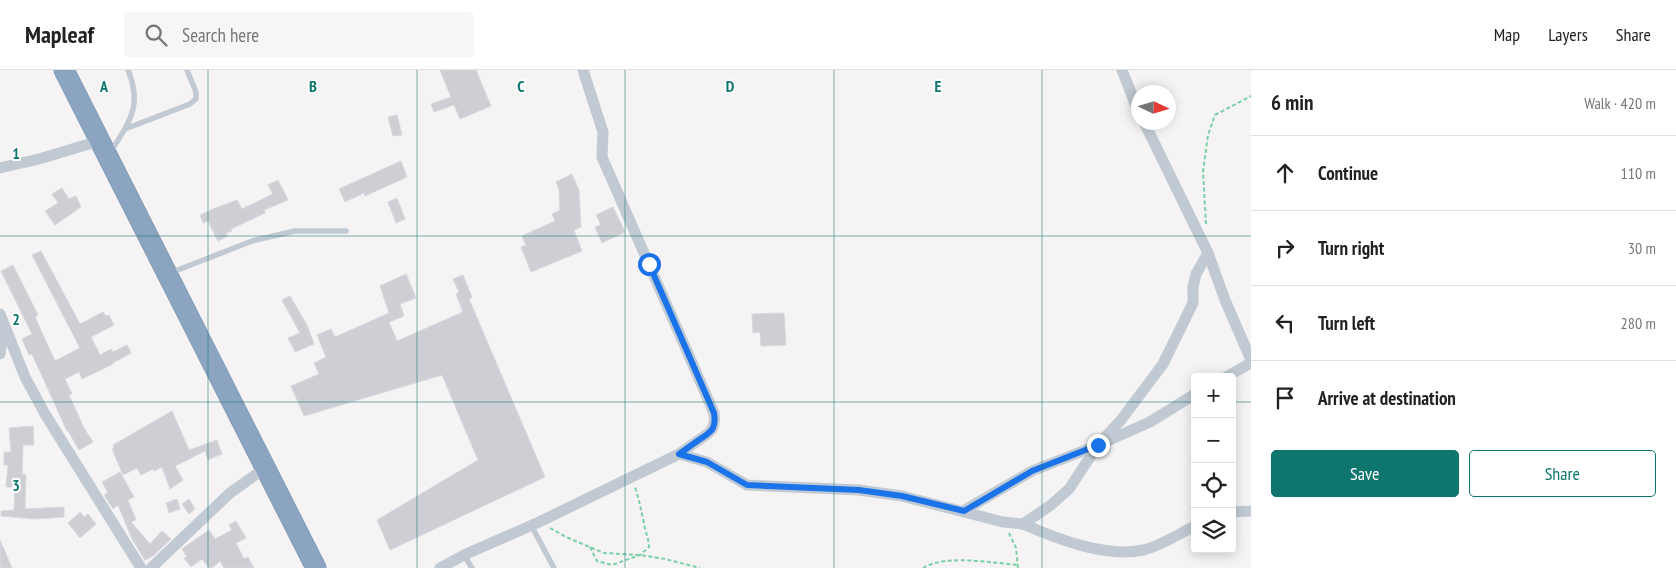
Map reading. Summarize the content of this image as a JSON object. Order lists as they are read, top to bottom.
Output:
{
  "north": "right",
  "page": {
    "header": "Mapleaf",
    "search": "Search here",
    "nav": ["Map", "Layers", "Share"],
    "heading": ["6 min", "Walk · 420 m"],
    "list": [
      ["Continue", "110 m"],
      ["Turn right", "30 m"],
      ["Turn left", "280 m"],
      "Arrive at destination"
    ],
    "map_buttons": ["+", "−"],
    "buttons": ["Save", "Share"]
  },
  "grid": {
    "columns": [
      "A",
      "B",
      "C",
      "D",
      "E"
    ],
    "rows": ["1", "2", "3"]
  }
}
